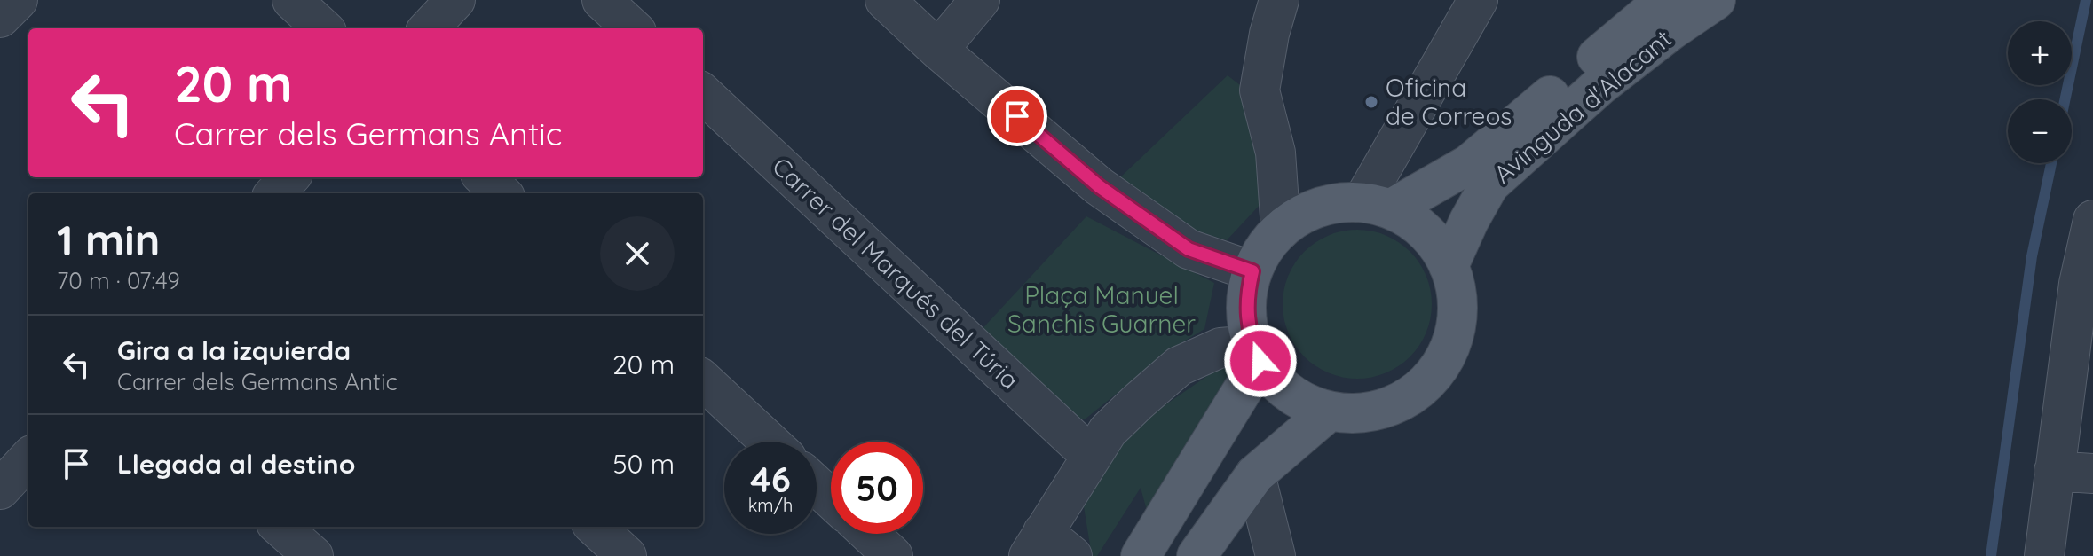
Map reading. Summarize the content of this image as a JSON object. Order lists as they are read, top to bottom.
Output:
{
  "streets": {
    "main road": ["Avinguda d'Alacant"],
    "street": ["Carrer del Marqués del Túria"]
  },
  "parks": ["Plaça Manuel Sanchis Guarner"],
  "places": ["Oficina de Correos"],
  "page": {
    "map_buttons": ["+", "−"],
    "turn": ["20 m", "Carrer dels Germans Antic"],
    "heading": ["1 min", "70 m · 07:49"],
    "list": [
      {
        "name": "Gira a la izquierda",
        "note": "Carrer dels Germans Antic",
        "value": "20 m"
      },
      {
        "name": "Llegada al destino",
        "value": "50 m"
      }
    ],
    "speed": "46 km/h",
    "limit": "50"
  }
}
